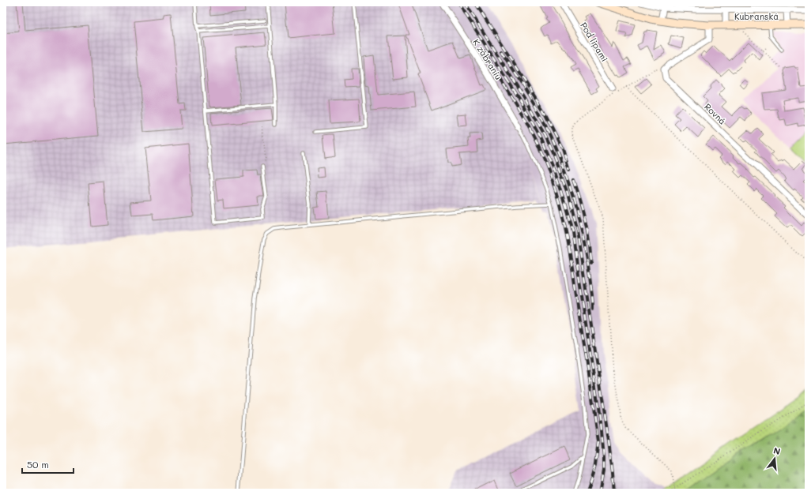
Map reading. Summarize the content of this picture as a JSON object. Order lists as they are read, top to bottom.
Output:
{
  "streets": {
    "street": [
      "Kubranská",
      "Pod lipami",
      "K zábraniu",
      "Rovná"
    ]
  },
  "scale_bar": "50 m",
  "north": "top"
}
